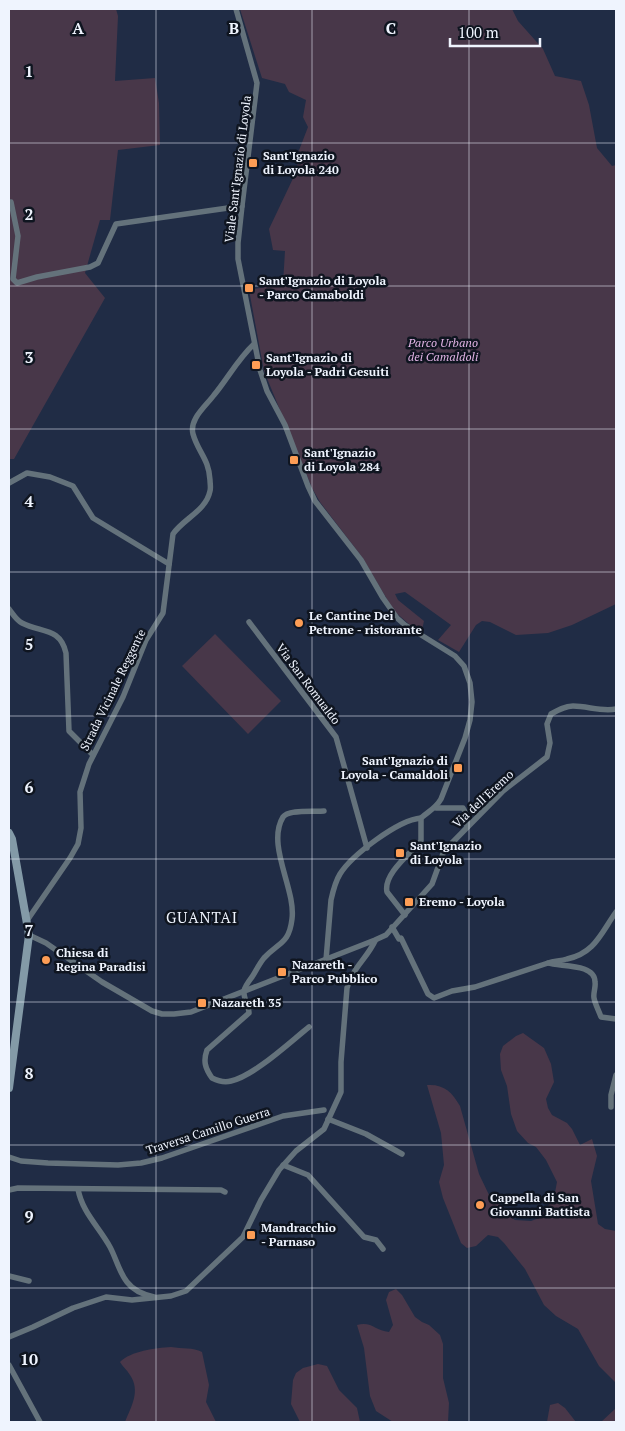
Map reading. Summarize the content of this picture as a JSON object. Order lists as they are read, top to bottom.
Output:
{
  "streets": {
    "street": [
      "Viale Sant'Ignazio di Loyola",
      "Via San Romualdo",
      "Strada Vicinale Reggente",
      "Via dell'Eremo",
      "Traversa Camillo Guerra"
    ]
  },
  "crossings": [
    ["Viale Sant'Ignazio di Loyola", "Strada Vicinale Reggente"]
  ],
  "districts": ["GUANTAI"],
  "parks": ["Parco Urbano dei Camaldoli"],
  "places": {
    "transit": [
      "Sant'Ignazio di Loyola 240",
      "Sant'Ignazio di Loyola - Parco Camaboldi",
      "Sant'Ignazio di Loyola - Padri Gesuiti",
      "Sant'Ignazio di Loyola 284",
      "Sant'Ignazio di Loyola - Camaldoli",
      "Sant'Ignazio di Loyola",
      "Eremo - Loyola",
      "Nazareth - Parco Pubblico",
      "Nazareth 35",
      "Mandracchio - Parnaso"
    ],
    "other": ["Le Cantine Dei Petrone - ristorante", "Chiesa di Regina Paradisi", "Cappella di San Giovanni Battista"]
  },
  "scale_bar": "100 m",
  "grid": {
    "columns": ["A", "B", "C"],
    "rows": [
      "1",
      "2",
      "3",
      "4",
      "5",
      "6",
      "7",
      "8",
      "9",
      "10"
    ]
  }
}
